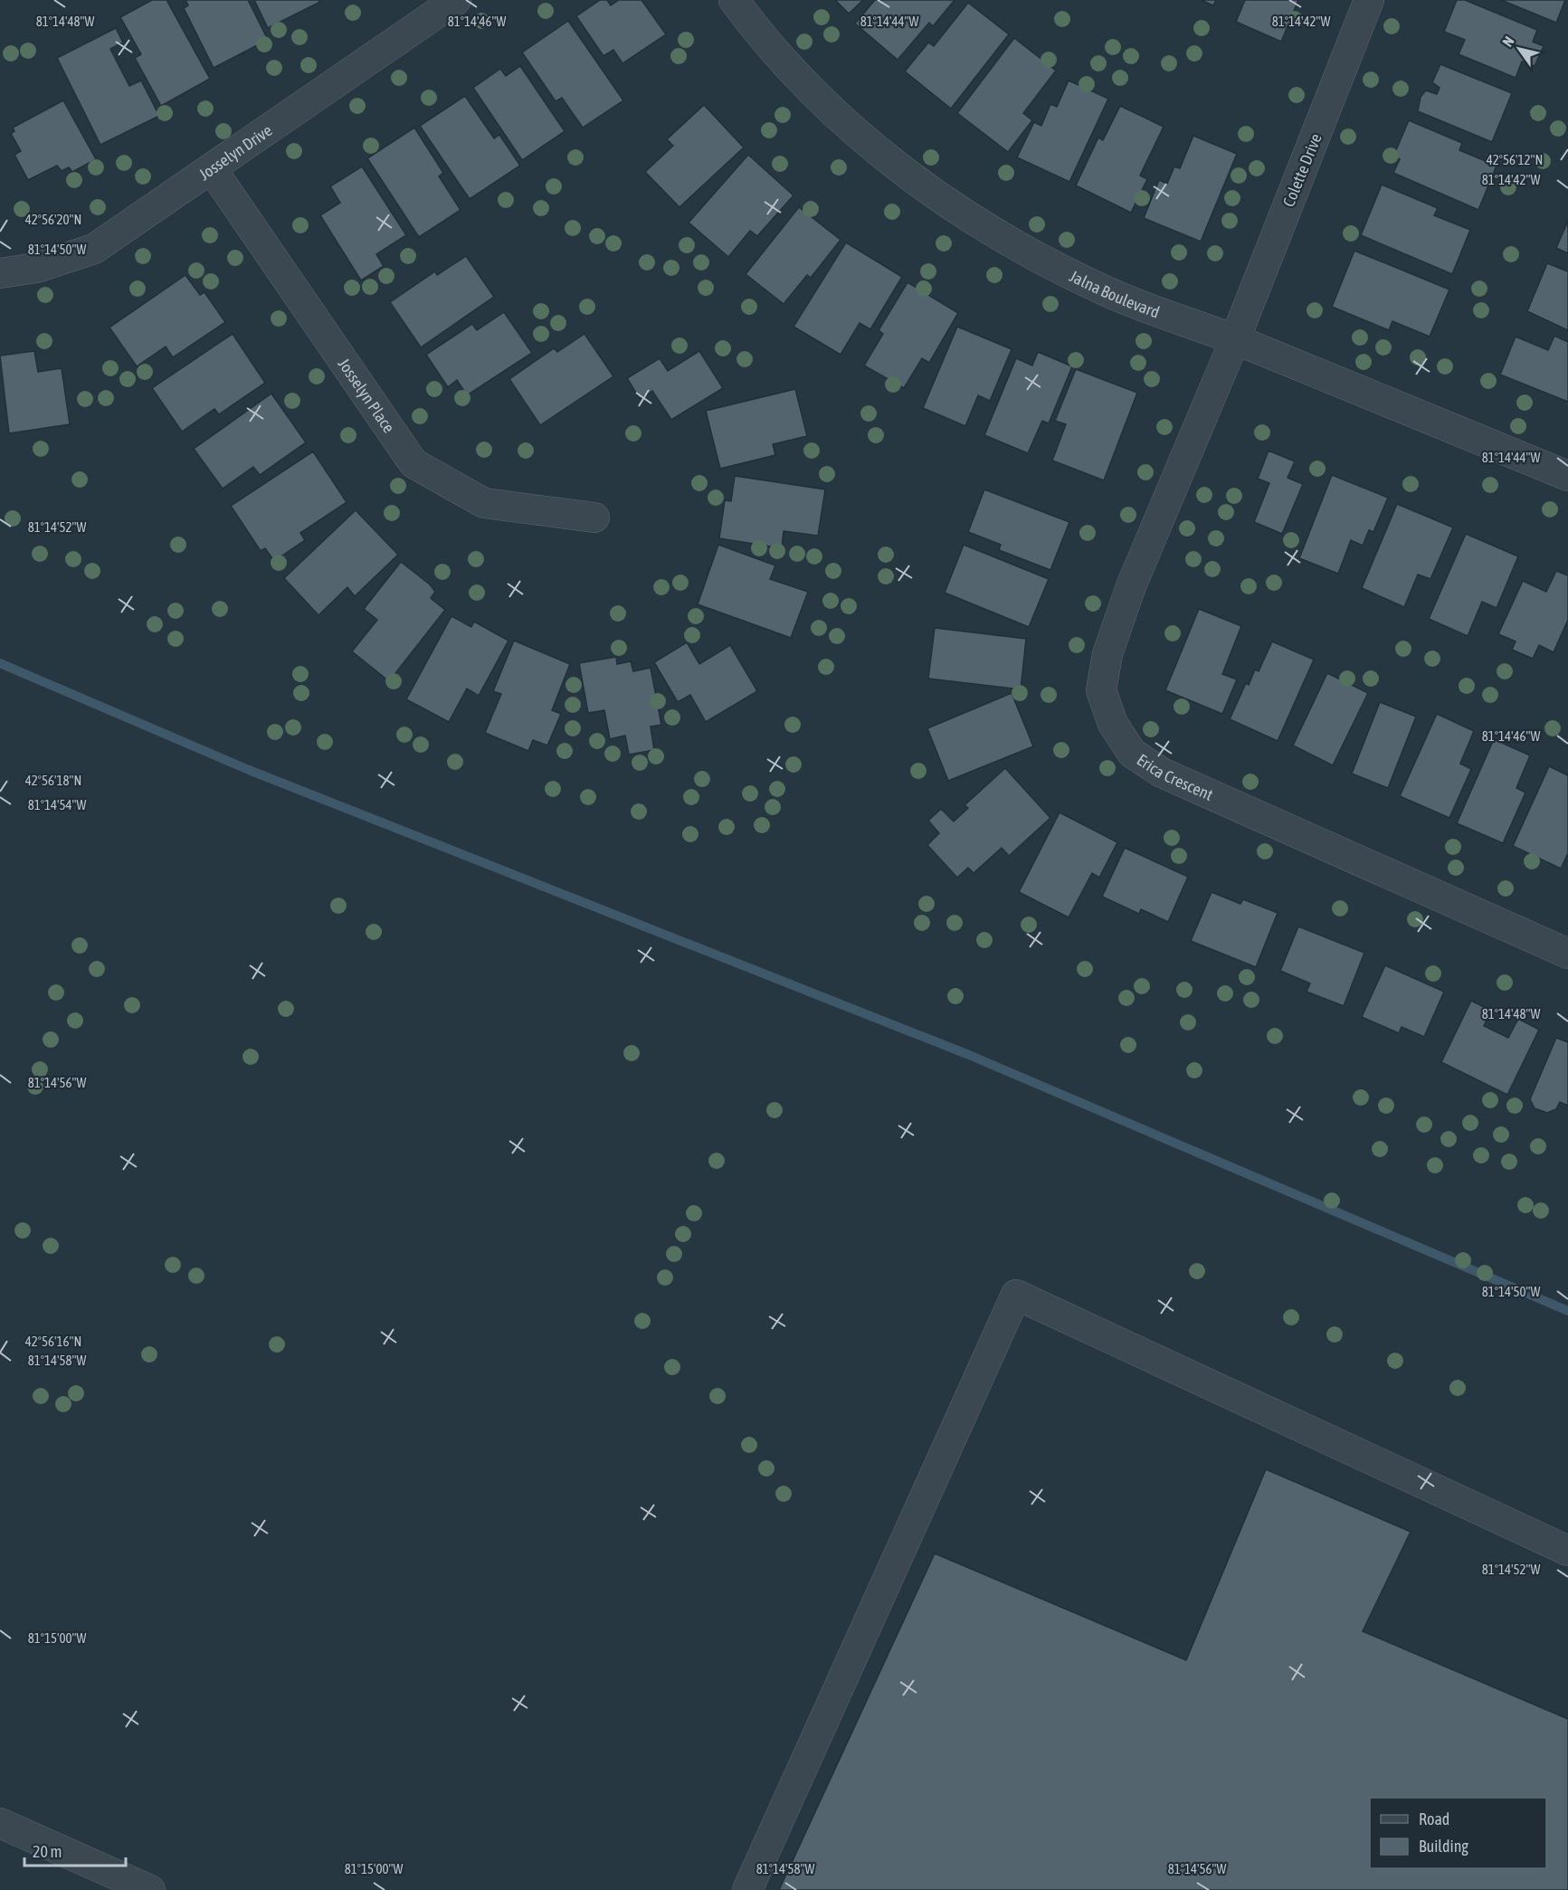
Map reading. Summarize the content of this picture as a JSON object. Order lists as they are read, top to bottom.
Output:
{
  "streets": {
    "street": [
      "Josselyn Drive",
      "Colette Drive",
      "Jalna Boulevard",
      "Josselyn Place",
      "Erica Crescent"
    ]
  },
  "crossings": [
    ["Josselyn Drive", "Josselyn Place"],
    ["Colette Drive", "Jalna Boulevard"],
    ["Colette Drive", "Erica Crescent"],
    ["Jalna Boulevard", "Erica Crescent"]
  ],
  "legend": ["Road", "Building"],
  "scale_bar": "20 m",
  "north": "top left",
  "coordinates": [
    "81°14'48\"W",
    "81°14'46\"W",
    "81°14'44\"W",
    "81°14'42\"W",
    "42°56'12\"N",
    "42°56'20\"N",
    "81°14'50\"W",
    "81°14'52\"W",
    "42°56'18\"N",
    "81°14'54\"W",
    "81°14'56\"W",
    "42°56'16\"N",
    "81°14'58\"W",
    "81°15'00\"W"
  ]
}
